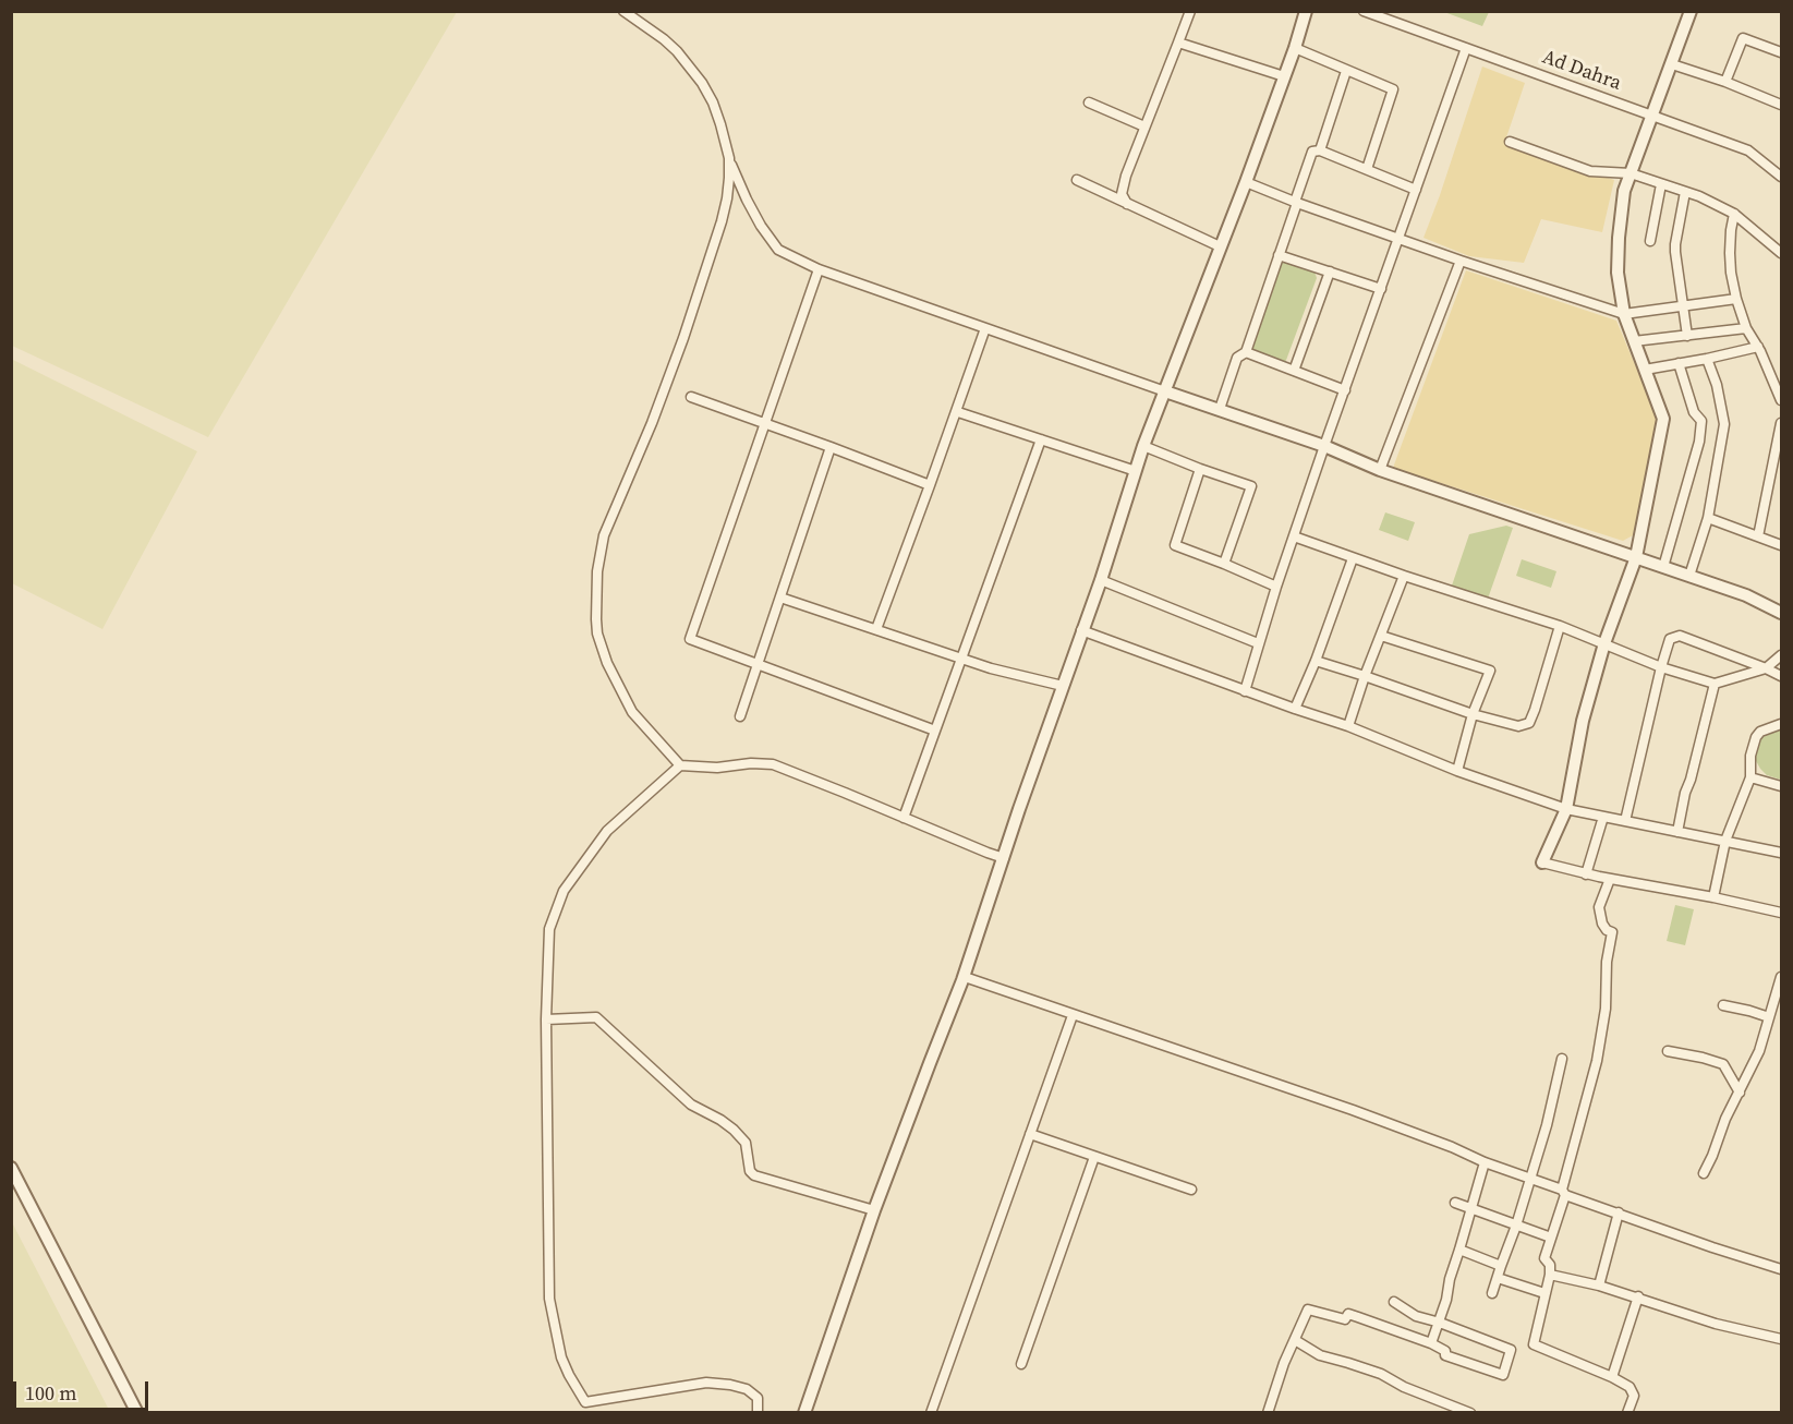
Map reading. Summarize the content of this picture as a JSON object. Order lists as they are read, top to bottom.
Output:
{
  "streets": {
    "street": ["Ad Dahra"]
  },
  "scale_bar": "100 m"
}
